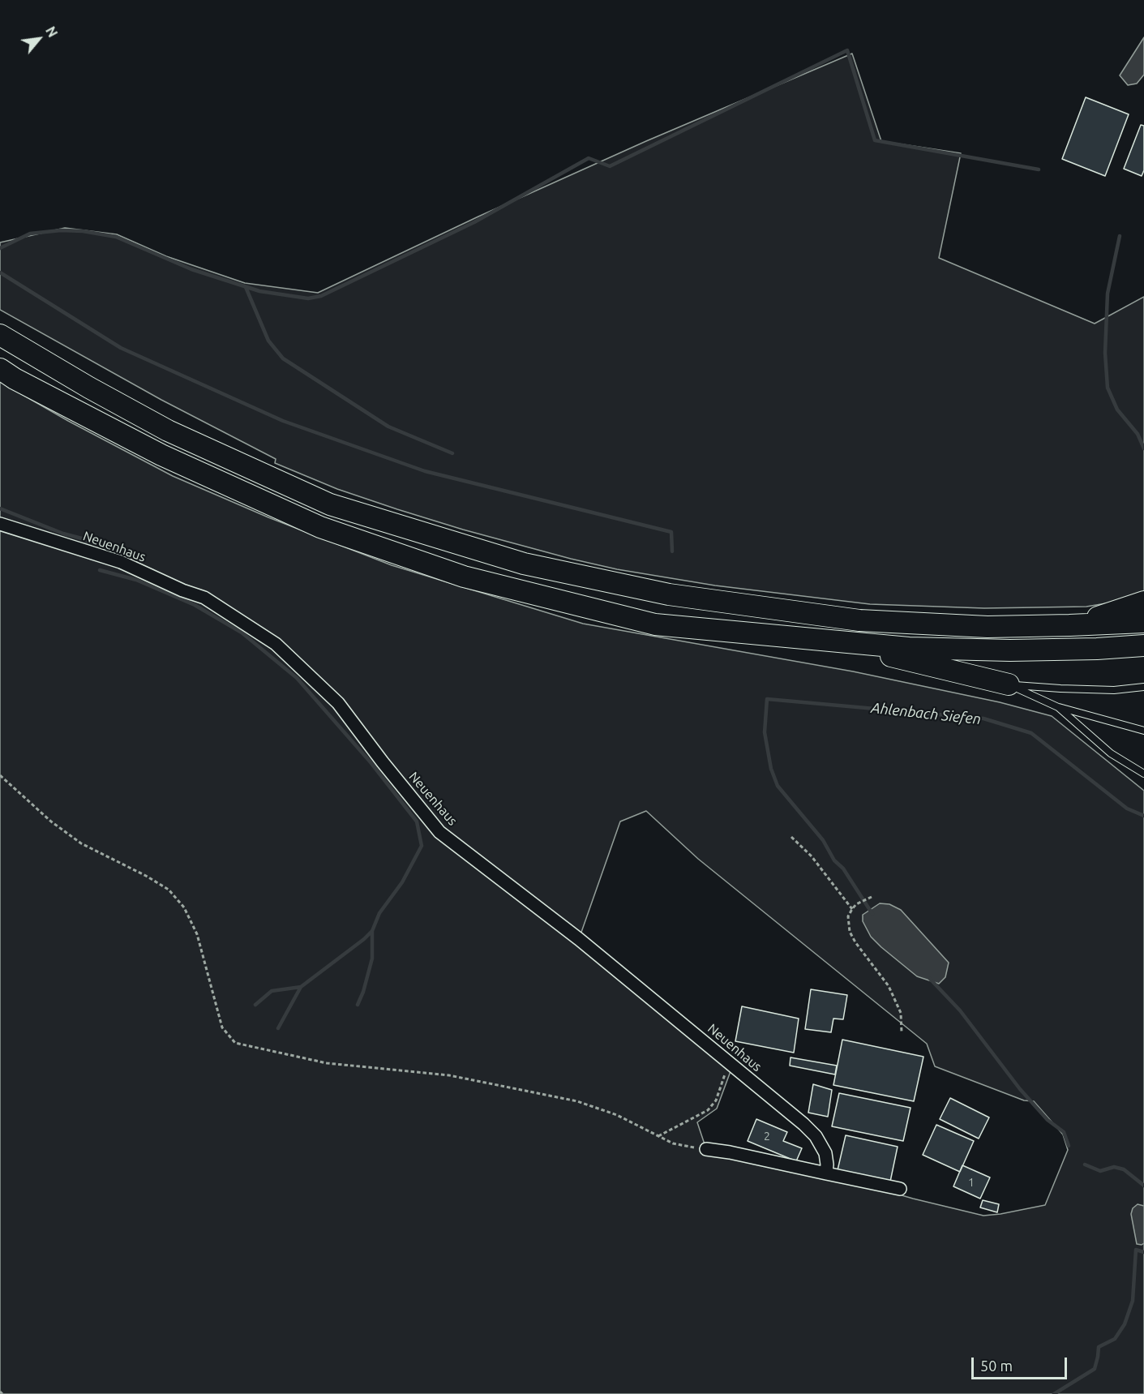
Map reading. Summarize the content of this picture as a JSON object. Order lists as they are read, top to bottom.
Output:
{
  "streets": {
    "street": ["Neuenhaus"]
  },
  "water": ["Ahlenbach Siefen"],
  "house_numbers": ["2", "1"],
  "scale_bar": "50 m",
  "north": "top right"
}
